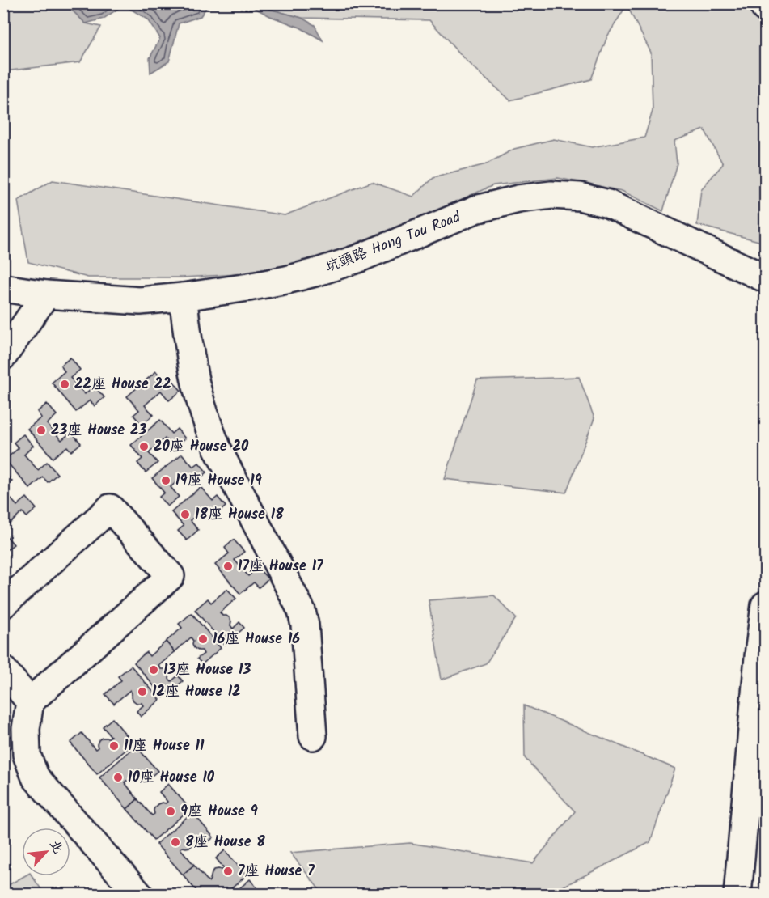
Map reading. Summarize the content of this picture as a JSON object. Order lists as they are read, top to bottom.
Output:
{
  "streets": {
    "street": ["坑頭路 Hang Tau Road"]
  },
  "places": [
    "22座 House 22",
    "23座 House 23",
    "20座 House 20",
    "19座 House 19",
    "18座 House 18",
    "17座 House 17",
    "16座 House 16",
    "13座 House 13",
    "12座 House 12",
    "11座 House 11",
    "10座 House 10",
    "9座 House 9",
    "8座 House 8",
    "7座 House 7"
  ],
  "north": "top right"
}
